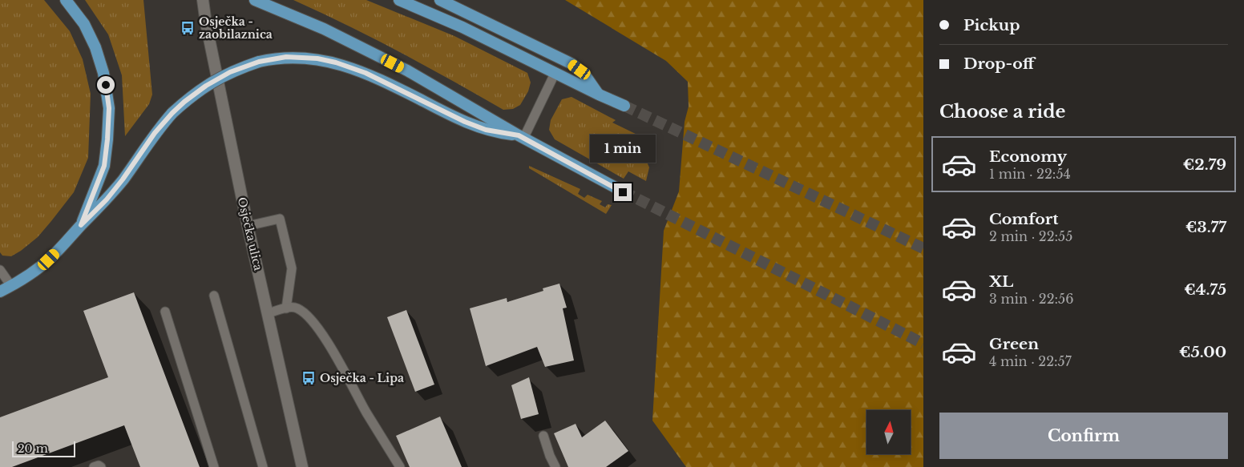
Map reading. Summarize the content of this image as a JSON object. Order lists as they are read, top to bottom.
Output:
{
  "streets": {
    "main road": ["Osječka ulica"]
  },
  "places": {
    "bus stop": ["Osječka - zaobilaznica", "Osječka - Lipa"]
  },
  "scale_bar": "20 m",
  "north": "top",
  "page": {
    "banner": ["Pickup", "Drop-off"],
    "heading": "Choose a ride",
    "bubble": "1 min",
    "list": [
      {
        "name": "Economy",
        "note": "1 min · 22:54",
        "value": "€2.79"
      },
      {
        "name": "Comfort",
        "note": "2 min · 22:55",
        "value": "€3.77"
      },
      {
        "name": "XL",
        "note": "3 min · 22:56",
        "value": "€4.75"
      },
      {
        "name": "Green",
        "note": "4 min · 22:57",
        "value": "€5.00"
      }
    ],
    "buttons": "Confirm",
    "scale": "20 m"
  }
}
